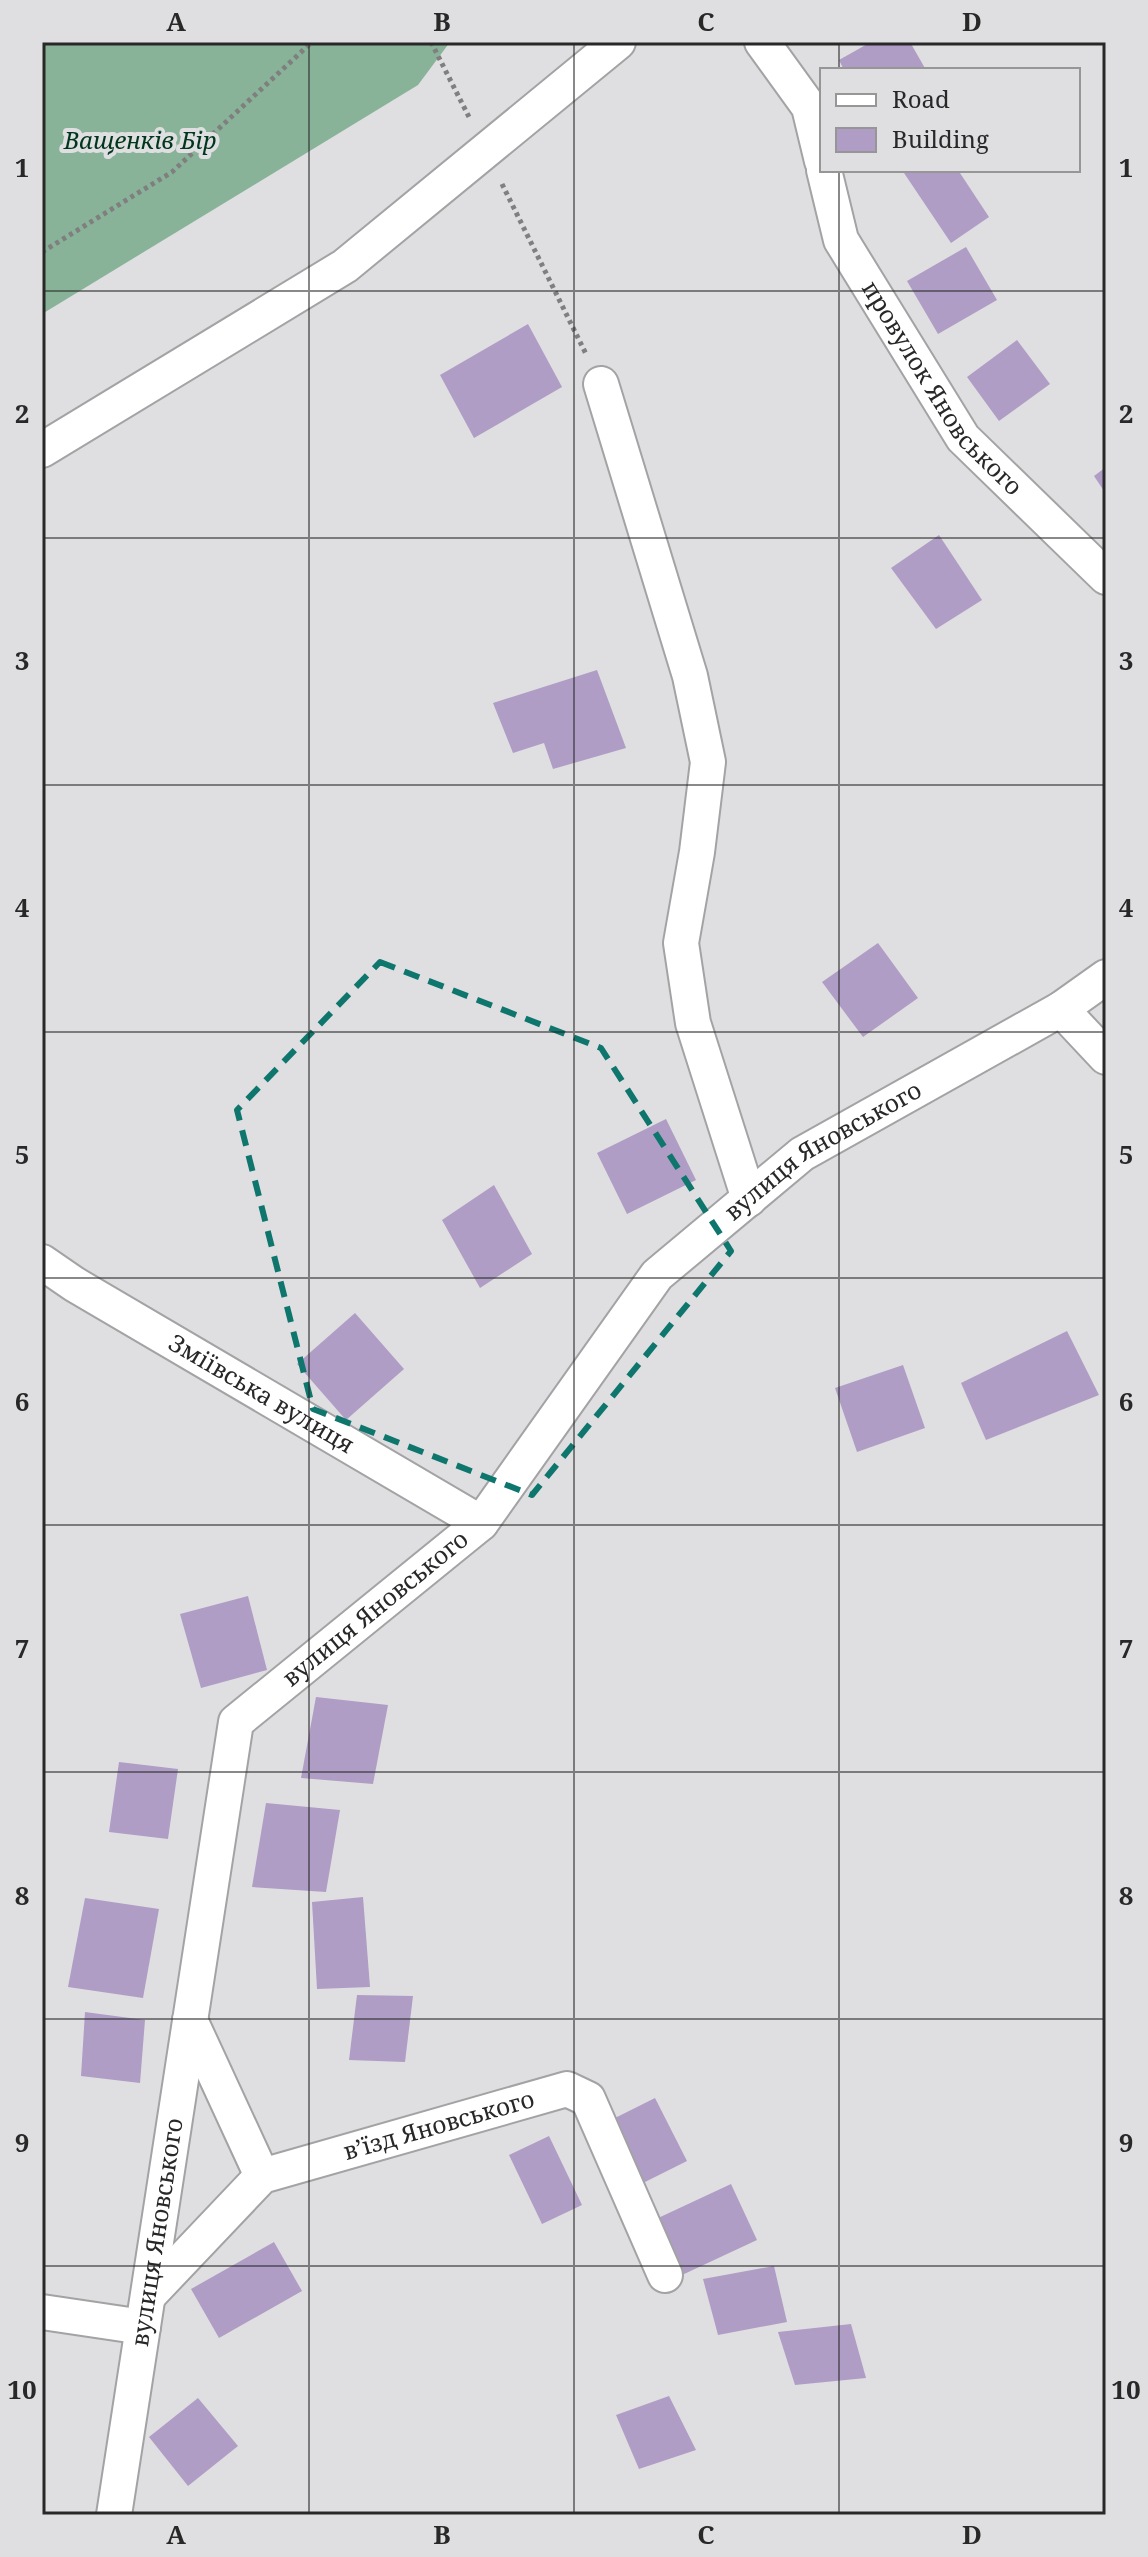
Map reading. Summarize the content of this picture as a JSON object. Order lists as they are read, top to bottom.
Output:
{
  "streets": {
    "street": [
      "провулок Яновського",
      "вулиця Яновського",
      "Зміївська вулиця",
      "в’їзд Яновського"
    ]
  },
  "crossings": [
    ["вулиця Яновського", "Зміївська вулиця"]
  ],
  "parks": ["Ващенків Бір"],
  "legend": ["Road", "Building"],
  "grid": {
    "columns": [
      "A",
      "B",
      "C",
      "D"
    ],
    "rows": [
      "1",
      "2",
      "3",
      "4",
      "5",
      "6",
      "7",
      "8",
      "9",
      "10"
    ]
  }
}
